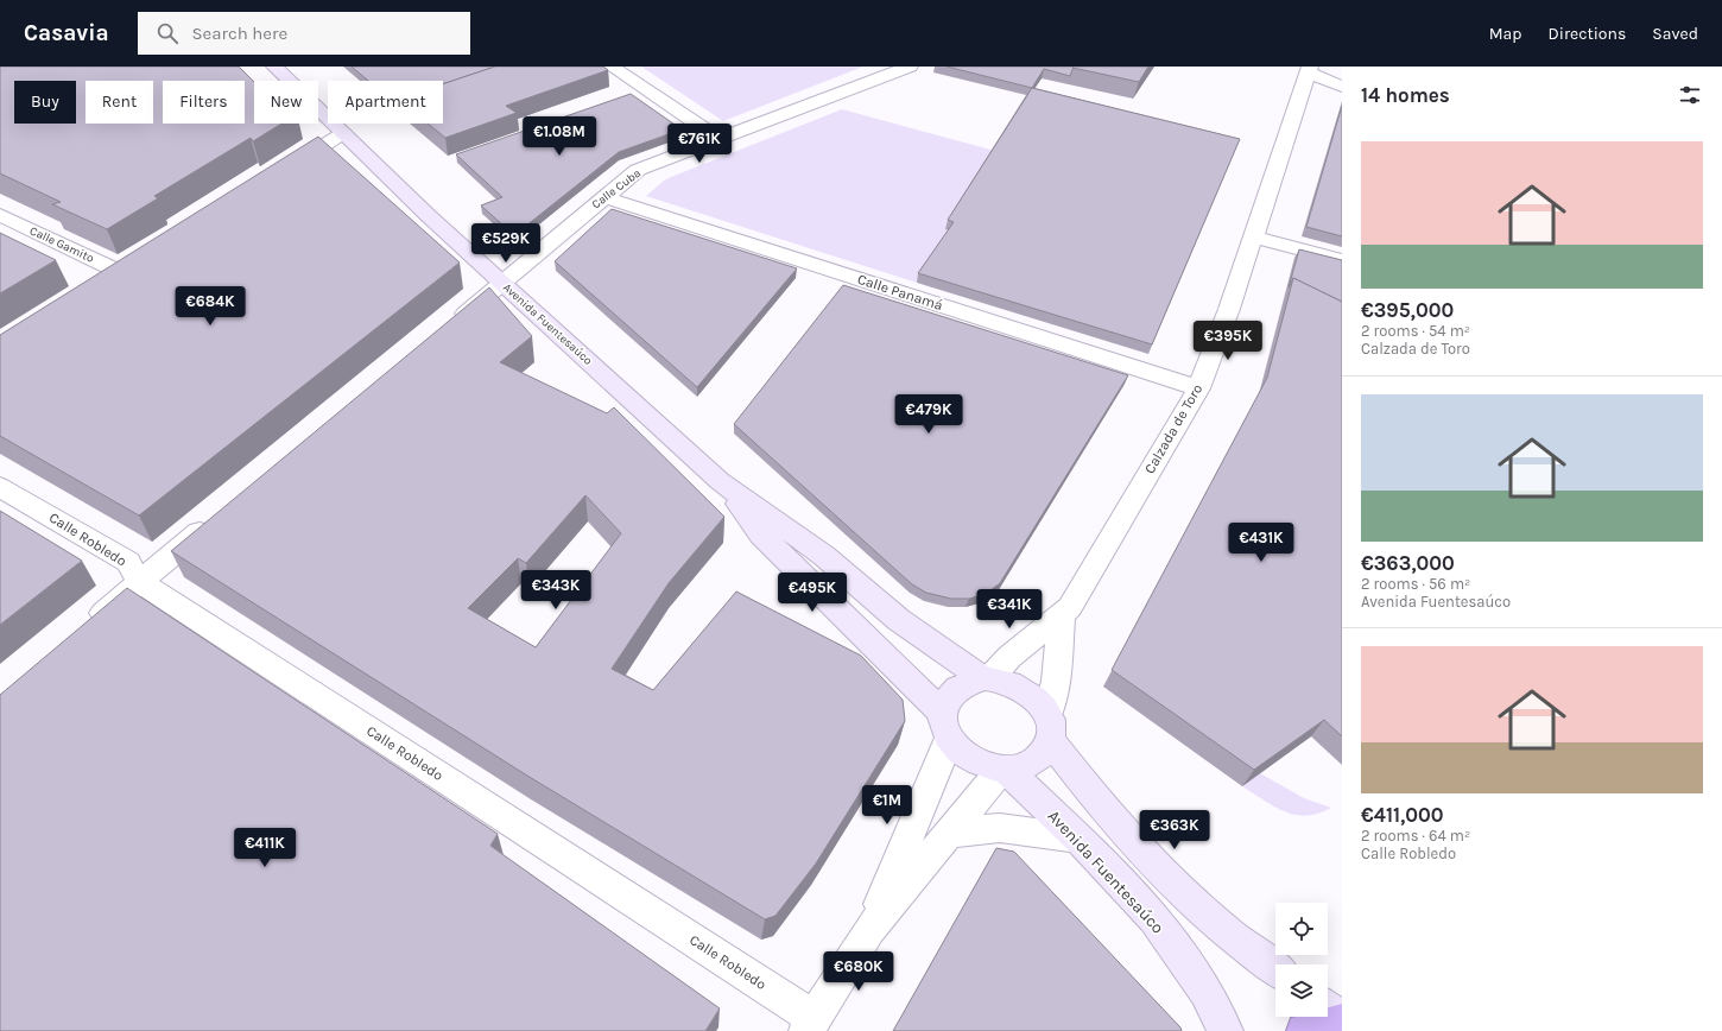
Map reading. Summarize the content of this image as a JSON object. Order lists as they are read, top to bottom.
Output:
{
  "streets": {
    "street": [
      "Calle Cuba",
      "Calle Gamito",
      "Calle Panamá",
      "Avenida Fuentesaúco",
      "Calzada de Toro",
      "Calle Robledo"
    ]
  },
  "crossings": [
    ["Calle Cuba", "Calle Panamá"],
    ["Calle Cuba", "Avenida Fuentesaúco"],
    ["Calle Panamá", "Calzada de Toro"],
    ["Avenida Fuentesaúco", "Calzada de Toro"]
  ],
  "page": {
    "header": "Casavia",
    "search": "Search here",
    "nav": ["Map", "Directions", "Saved"],
    "heading": "14 homes",
    "chip": [
      "Buy",
      "Rent",
      "Filters",
      "New",
      "Apartment"
    ],
    "price": [
      "€1.08M",
      "€761K",
      "€529K",
      "€684K",
      "€395K",
      "€479K",
      "€431K",
      "€343K",
      "€495K",
      "€341K",
      "€1M",
      "€363K",
      "€411K",
      "€680K"
    ],
    "list": [
      {
        "name": "€395,000",
        "note": "2 rooms · 54 m² · Calzada de Toro"
      },
      {
        "name": "€363,000",
        "note": "2 rooms · 56 m² · Avenida Fuentesaúco"
      },
      {
        "name": "€411,000",
        "note": "2 rooms · 64 m² · Calle Robledo"
      }
    ]
  }
}
